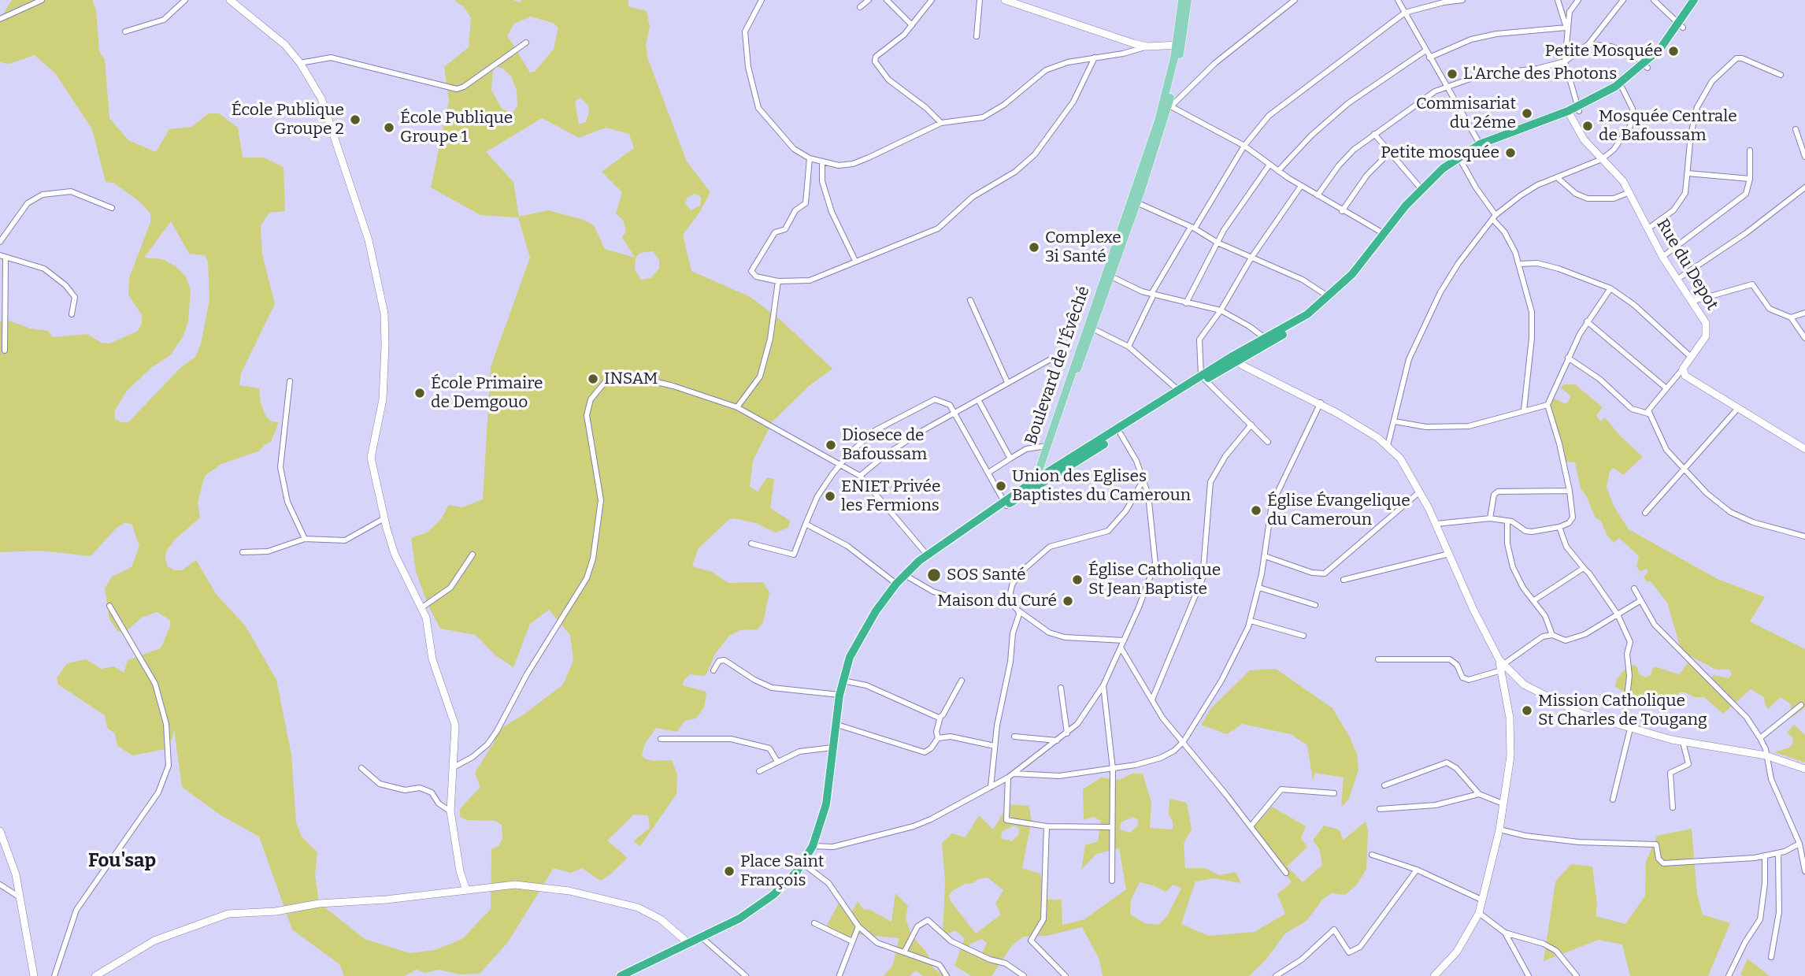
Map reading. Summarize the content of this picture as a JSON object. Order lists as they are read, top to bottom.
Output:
{
  "streets": {
    "main road": ["Boulevard de l'Évêché"],
    "street": ["Rue du Depot"]
  },
  "districts": ["Fou'sap"],
  "places": [
    "Petite Mosquée",
    "L'Arche des Photons",
    "Commisariat du 2éme",
    "École Publique Groupe 2",
    "Mosquée Centrale de Bafoussam",
    "École Publique Groupe 1",
    "Petite mosquée",
    "Complexe 3i Santé",
    "INSAM",
    "École Primaire de Demgouo",
    "Diosece de Bafoussam",
    "Union des Eglises Baptistes du Cameroun",
    "ENIET Privée les Fermions",
    "Église Évangelique du Cameroun",
    "SOS Santé",
    "Église Catholique St Jean Baptiste",
    "Maison du Curé",
    "Mission Catholique St Charles de Tougang",
    "Place Saint François"
  ]
}
